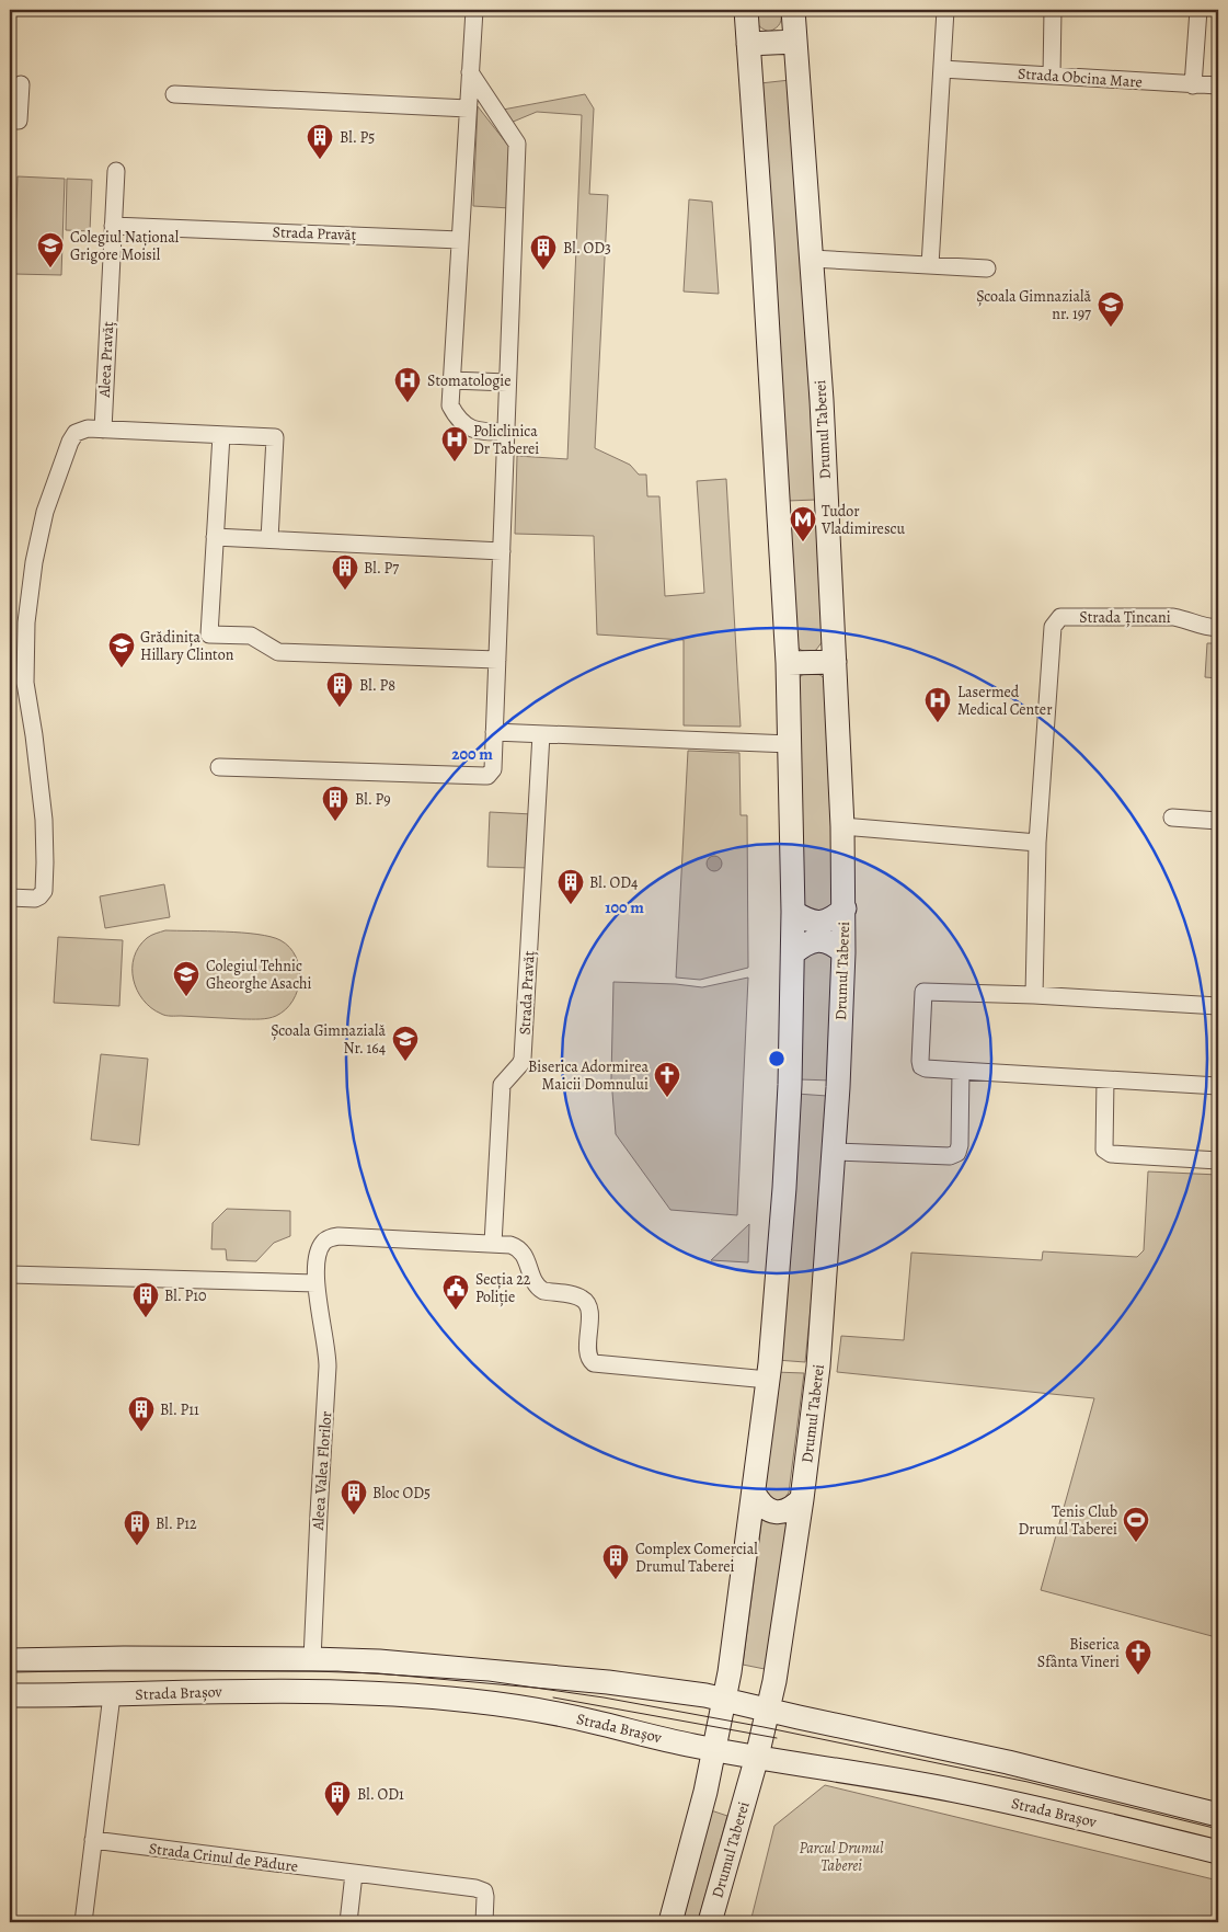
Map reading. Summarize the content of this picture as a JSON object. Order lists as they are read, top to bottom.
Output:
{
  "streets": {
    "main road": ["Drumul Taberei", "Strada Brașov"],
    "street": [
      "Strada Obcina Mare",
      "Strada Pravăț",
      "Aleea Pravăț",
      "Strada Țincani",
      "Aleea Valea Florilor",
      "Strada Crinul de Pădure"
    ]
  },
  "crossings": [
    ["Strada Pravăț", "Aleea Pravăț"],
    ["Strada Pravăț", "Aleea Valea Florilor"],
    ["Drumul Taberei", "Strada Brașov"]
  ],
  "parks": ["Parcul Drumul Taberei"],
  "places": {
    "building": [
      "Bl. P5",
      "Bl. OD3",
      "Bl. P7",
      "Bl. P8",
      "Bl. P9",
      "Bl. OD4",
      "Bl. P10",
      "Bl. P11",
      "Bloc OD5",
      "Bl. P12",
      "Complex Comercial Drumul Taberei",
      "Bl. OD1"
    ],
    "school or university": [
      "Colegiul Național Grigore Moisil",
      "Școala Gimnazială nr. 197",
      "Grădinița Hillary Clinton",
      "Colegiul Tehnic Gheorghe Asachi",
      "Școala Gimnazială Nr. 164"
    ],
    "hospital": ["Stomatologie", "Policlinica Dr Taberei", "Lasermed Medical Center"],
    "metro station": ["Tudor Vladimirescu"],
    "church": ["Biserica Adormirea Maicii Domnului", "Biserica Sfânta Vineri"],
    "public building": ["Secția 22 Poliție"],
    "sports": ["Tenis Club Drumul Taberei"]
  },
  "rings": ["200 m", "100 m"]
}
